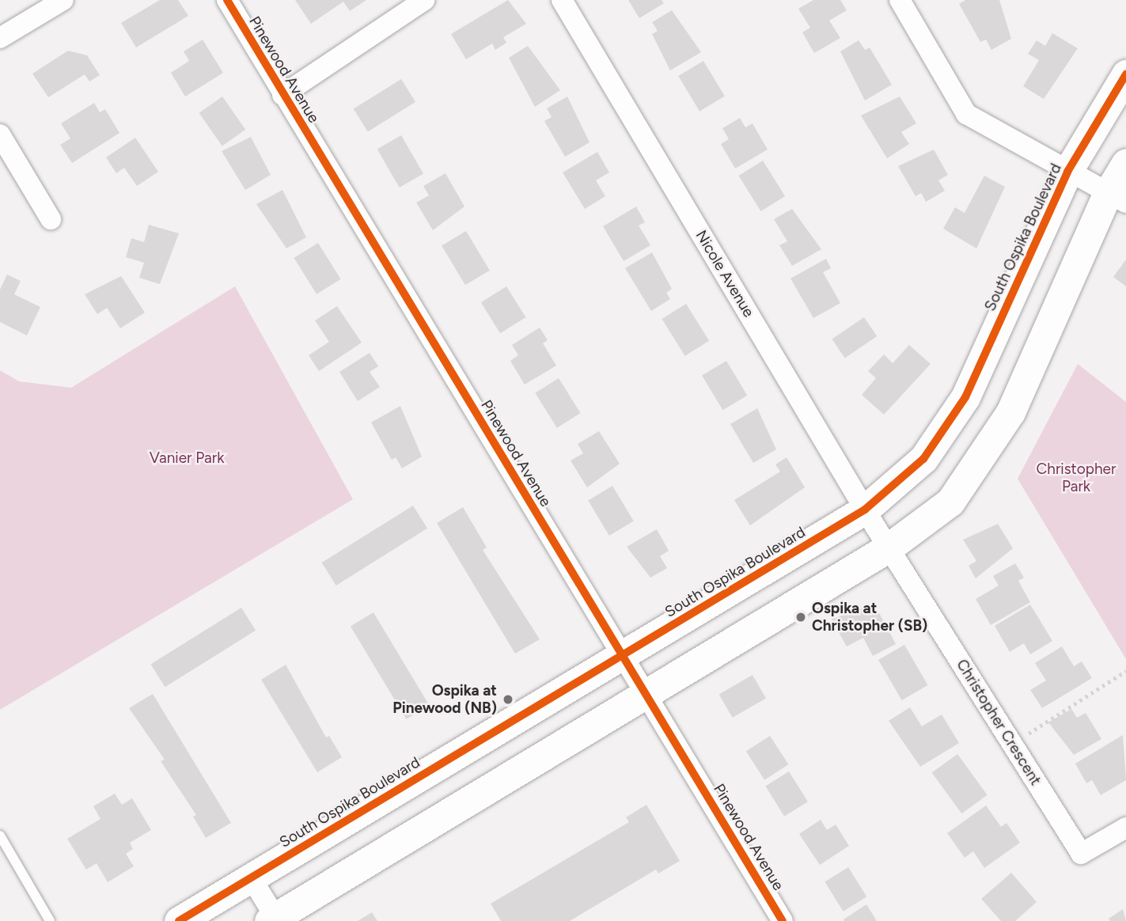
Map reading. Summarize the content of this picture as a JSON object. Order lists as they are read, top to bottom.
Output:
{
  "streets": {
    "main road": ["South Ospika Boulevard"],
    "street": ["Pinewood Avenue", "Nicole Avenue", "Christopher Crescent"]
  },
  "crossings": [
    ["Pinewood Avenue", "South Ospika Boulevard"],
    ["South Ospika Boulevard", "Nicole Avenue"],
    ["Nicole Avenue", "Christopher Crescent"]
  ],
  "parks": ["Vanier Park", "Christopher Park"],
  "places": ["Ospika at Christopher (SB)", "Ospika at Pinewood (NB)"]
}
